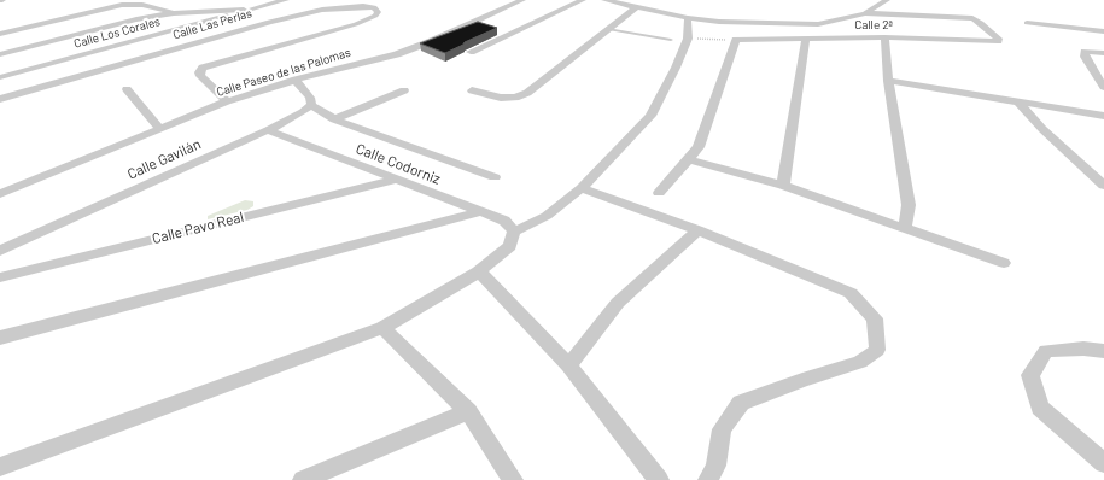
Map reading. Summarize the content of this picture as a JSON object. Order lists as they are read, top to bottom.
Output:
{
  "streets": {
    "street": [
      "Calle Las Perlas",
      "Calle 2ª",
      "Calle Los Corales",
      "Calle Paseo de las Palomas",
      "Calle Gavilán",
      "Calle Codorniz",
      "Calle Pavo Real"
    ]
  },
  "crossings": [
    ["Calle Las Perlas", "Calle Paseo de las Palomas"],
    ["Calle Gavilán", "Calle Codorniz"],
    ["Calle Codorniz", "Calle Pavo Real"]
  ]
}
